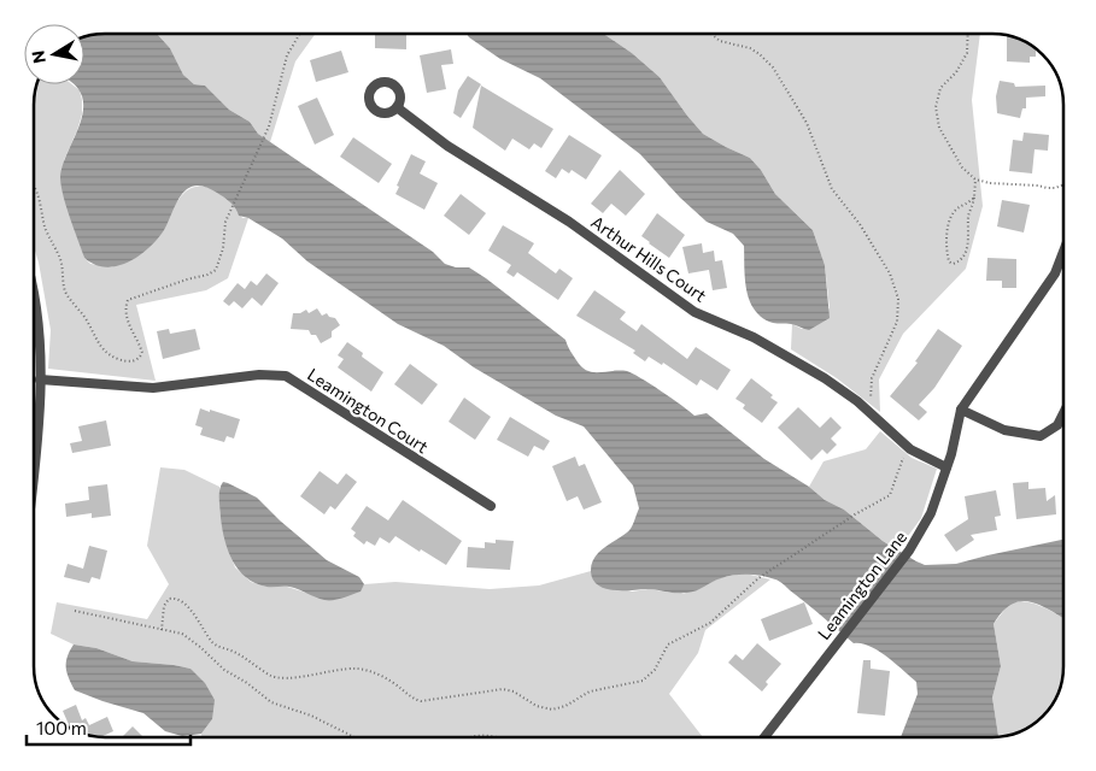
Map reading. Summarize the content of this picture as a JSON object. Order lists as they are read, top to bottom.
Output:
{
  "streets": {
    "street": ["Arthur Hills Court", "Leamington Court", "Leamington Lane"]
  },
  "crossings": [
    ["Arthur Hills Court", "Leamington Lane"]
  ],
  "scale_bar": "100 m",
  "north": "left"
}
